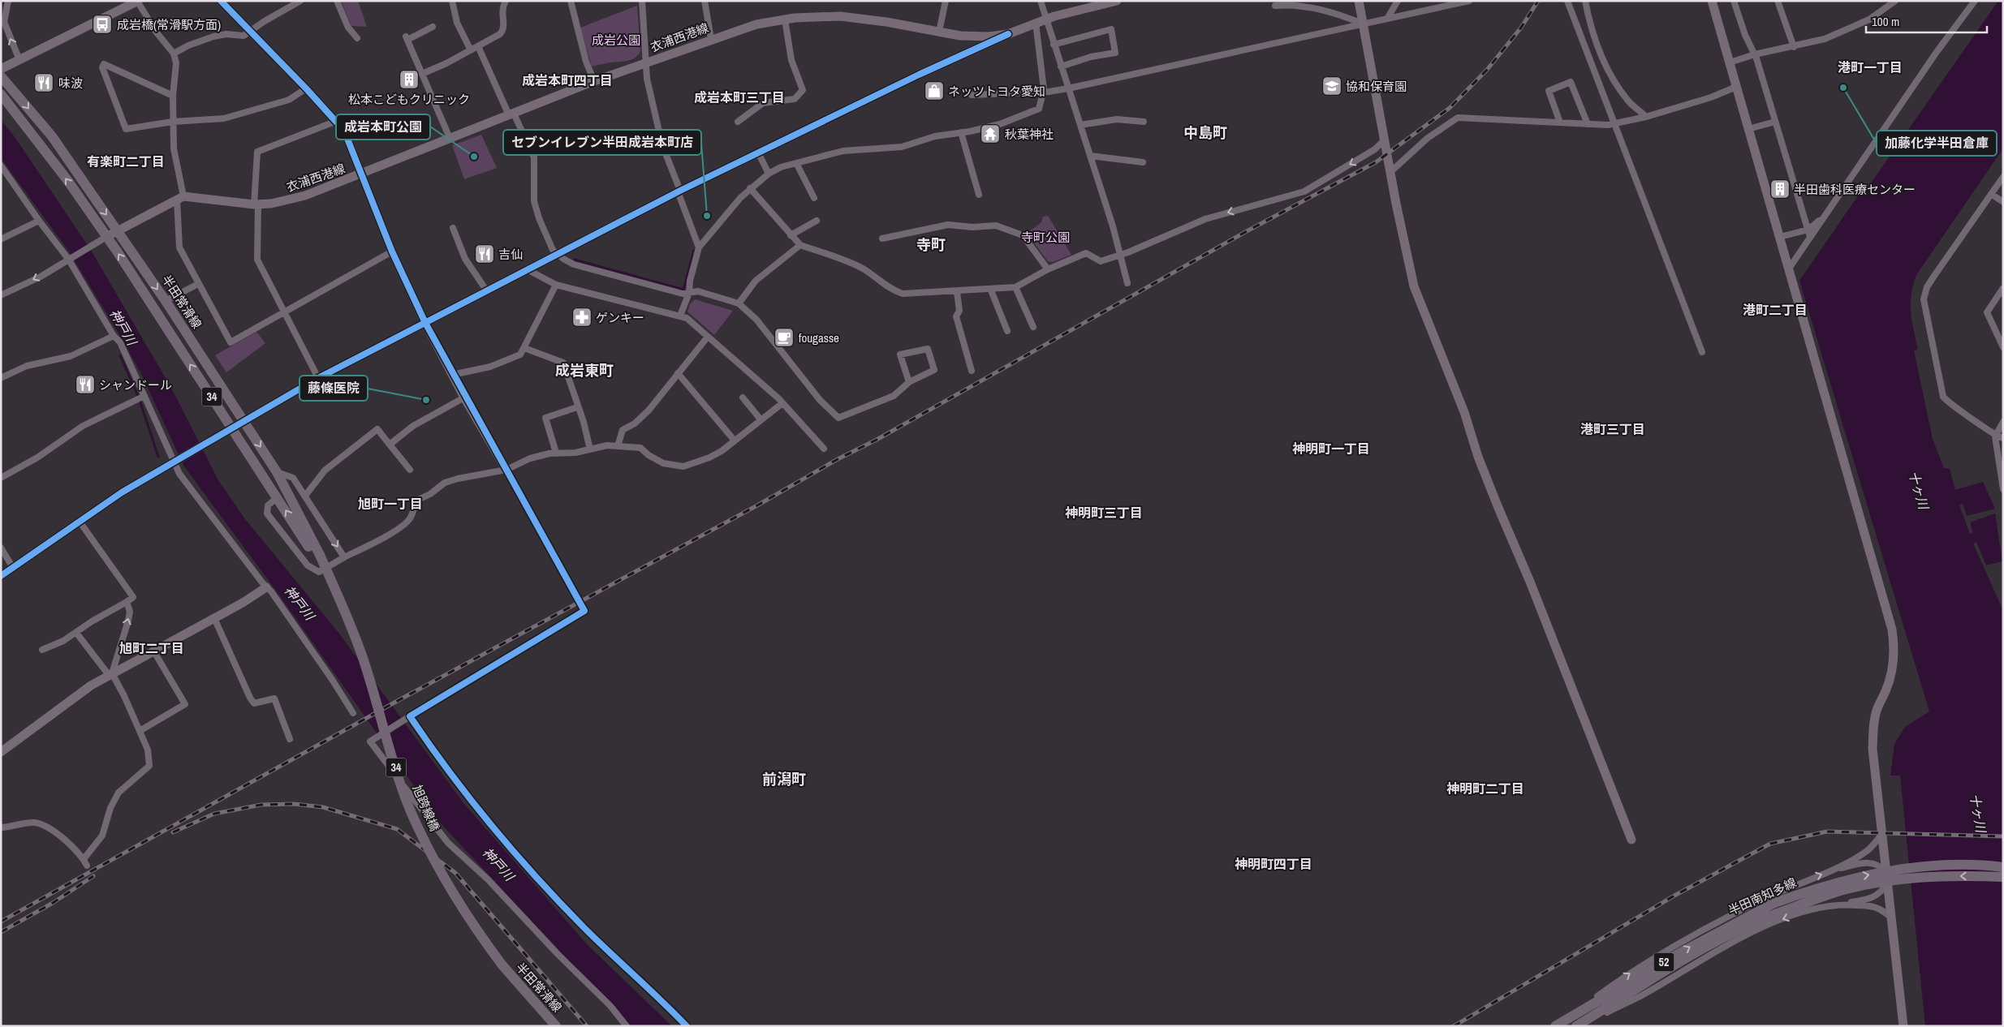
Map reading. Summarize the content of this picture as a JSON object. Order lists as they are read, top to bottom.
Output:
{
  "streets": {
    "main road": [
      "半田常滑線",
      "34",
      "旭跨線橋",
      "半田南知多線",
      "52"
    ],
    "street": ["衣浦西港線"]
  },
  "crossings": [
    ["半田常滑線", "34"],
    ["半田常滑線", "旭跨線橋"],
    ["34", "旭跨線橋"]
  ],
  "districts": [
    "港町一丁目",
    "成岩本町四丁目",
    "成岩本町三丁目",
    "中島町",
    "有楽町二丁目",
    "寺町",
    "港町二丁目",
    "成岩東町",
    "港町三丁目",
    "神明町一丁目",
    "旭町一丁目",
    "神明町三丁目",
    "旭町二丁目",
    "前潟町",
    "神明町二丁目",
    "神明町四丁目"
  ],
  "water": ["神戸川", "十ヶ川"],
  "parks": ["成岩公園", "寺町公園"],
  "places": {
    "bus stop": ["成岩橋(常滑駅方面)"],
    "building": ["松本こどもクリニック", "半田歯科医療センター"],
    "restaurant": ["味波", "吉仙", "シャンドール"],
    "school or university": ["協和保育園"],
    "other": [
      "加藤化学半田倉庫",
      "成岩本町公園",
      "セブンイレブン半田成岩本町店",
      "藤條医院"
    ],
    "shop": ["ネッツトヨタ愛知"],
    "temple": ["秋葉神社"],
    "pharmacy": ["ゲンキー"],
    "cafe": ["fougasse"]
  },
  "scale_bar": "100 m"
}
